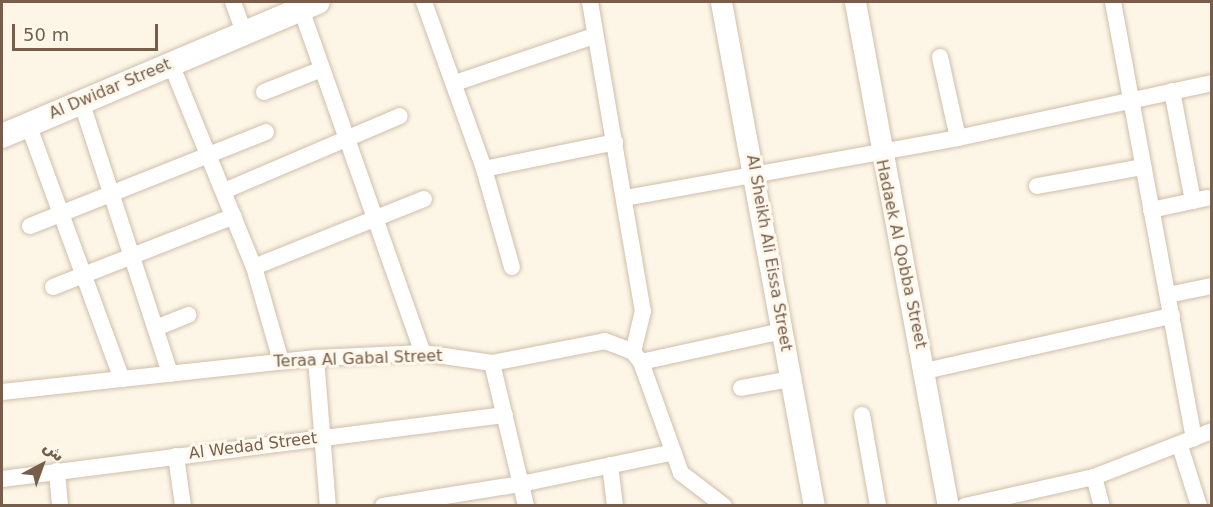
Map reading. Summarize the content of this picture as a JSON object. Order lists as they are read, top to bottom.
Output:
{
  "streets": {
    "main road": ["Al Dwidar Street"],
    "street": [
      "Al Sheikh Ali Eissa Street",
      "Hadaek Al Qobba Street",
      "Teraa Al Gabal Street",
      "Al Wedad Street"
    ]
  },
  "scale_bar": "50 m",
  "north": "top right"
}
